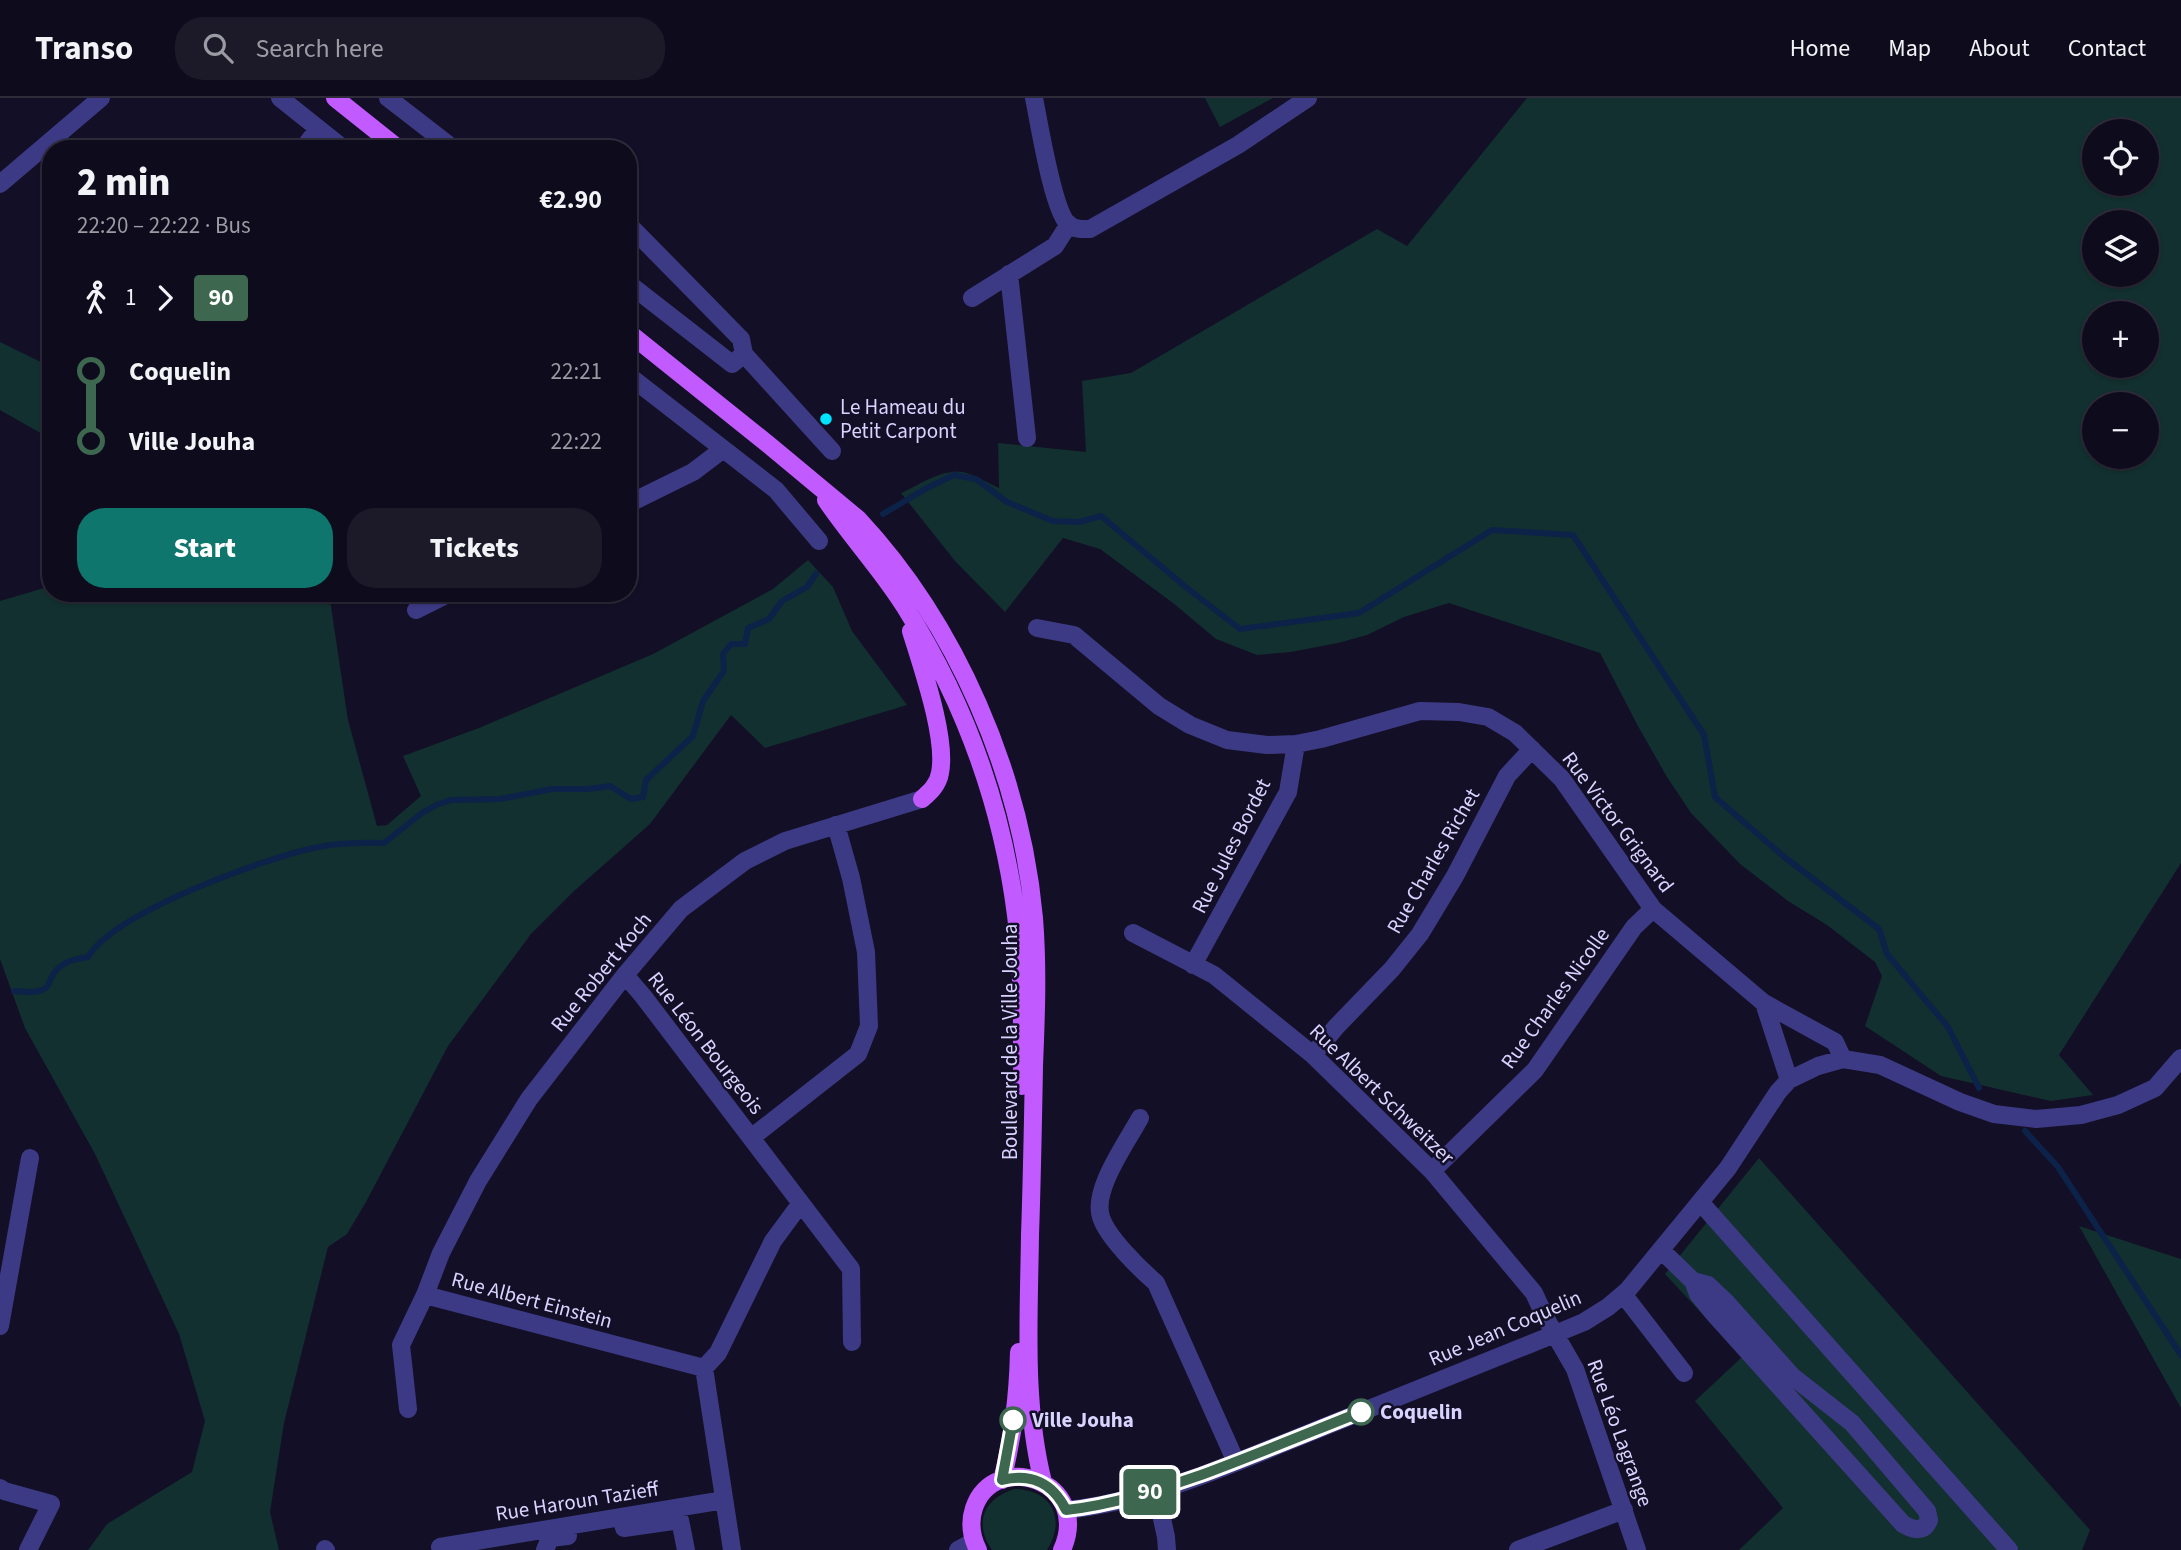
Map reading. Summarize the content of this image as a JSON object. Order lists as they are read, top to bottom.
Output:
{
  "streets": {
    "main road": ["Boulevard de la Ville Jouha"],
    "street": [
      "Rue Victor Grignard",
      "Rue Jules Bordet",
      "Rue Charles Richet",
      "Rue Robert Koch",
      "Rue Charles Nicolle",
      "Rue Léon Bourgeois",
      "Rue Albert Schweitzer",
      "Rue Albert Einstein",
      "Rue Jean Coquelin",
      "Rue Léo Lagrange",
      "Rue Haroun Tazieff"
    ]
  },
  "crossings": [
    ["Rue Victor Grignard", "Rue Jules Bordet"],
    ["Rue Victor Grignard", "Rue Charles Richet"],
    ["Rue Victor Grignard", "Rue Charles Nicolle"],
    ["Rue Victor Grignard", "Rue Jean Coquelin"],
    ["Rue Jules Bordet", "Rue Albert Schweitzer"],
    ["Rue Charles Richet", "Rue Albert Schweitzer"],
    ["Rue Robert Koch", "Rue Léon Bourgeois"],
    ["Rue Robert Koch", "Rue Albert Einstein"],
    ["Rue Charles Nicolle", "Rue Albert Schweitzer"],
    ["Rue Albert Schweitzer", "Rue Jean Coquelin"],
    ["Rue Albert Schweitzer", "Rue Léo Lagrange"],
    ["Rue Jean Coquelin", "Rue Léo Lagrange"]
  ],
  "places": ["Le Hameau du Petit Carpont", "Coquelin", "Ville Jouha"],
  "lines": ["bus line 90"],
  "page": {
    "header": "Transo",
    "search": "Search here",
    "nav": [
      "Home",
      "Map",
      "About",
      "Contact"
    ],
    "on_map": "90",
    "map_buttons": ["+", "−"],
    "heading": ["2 min", "22:20 – 22:22 · Bus", "€2.90"],
    "legs": ["1", "90"],
    "list": [
      {
        "name": "Coquelin",
        "value": "22:21"
      },
      {
        "name": "Ville Jouha",
        "value": "22:22"
      }
    ],
    "buttons": ["Start", "Tickets"]
  }
}
